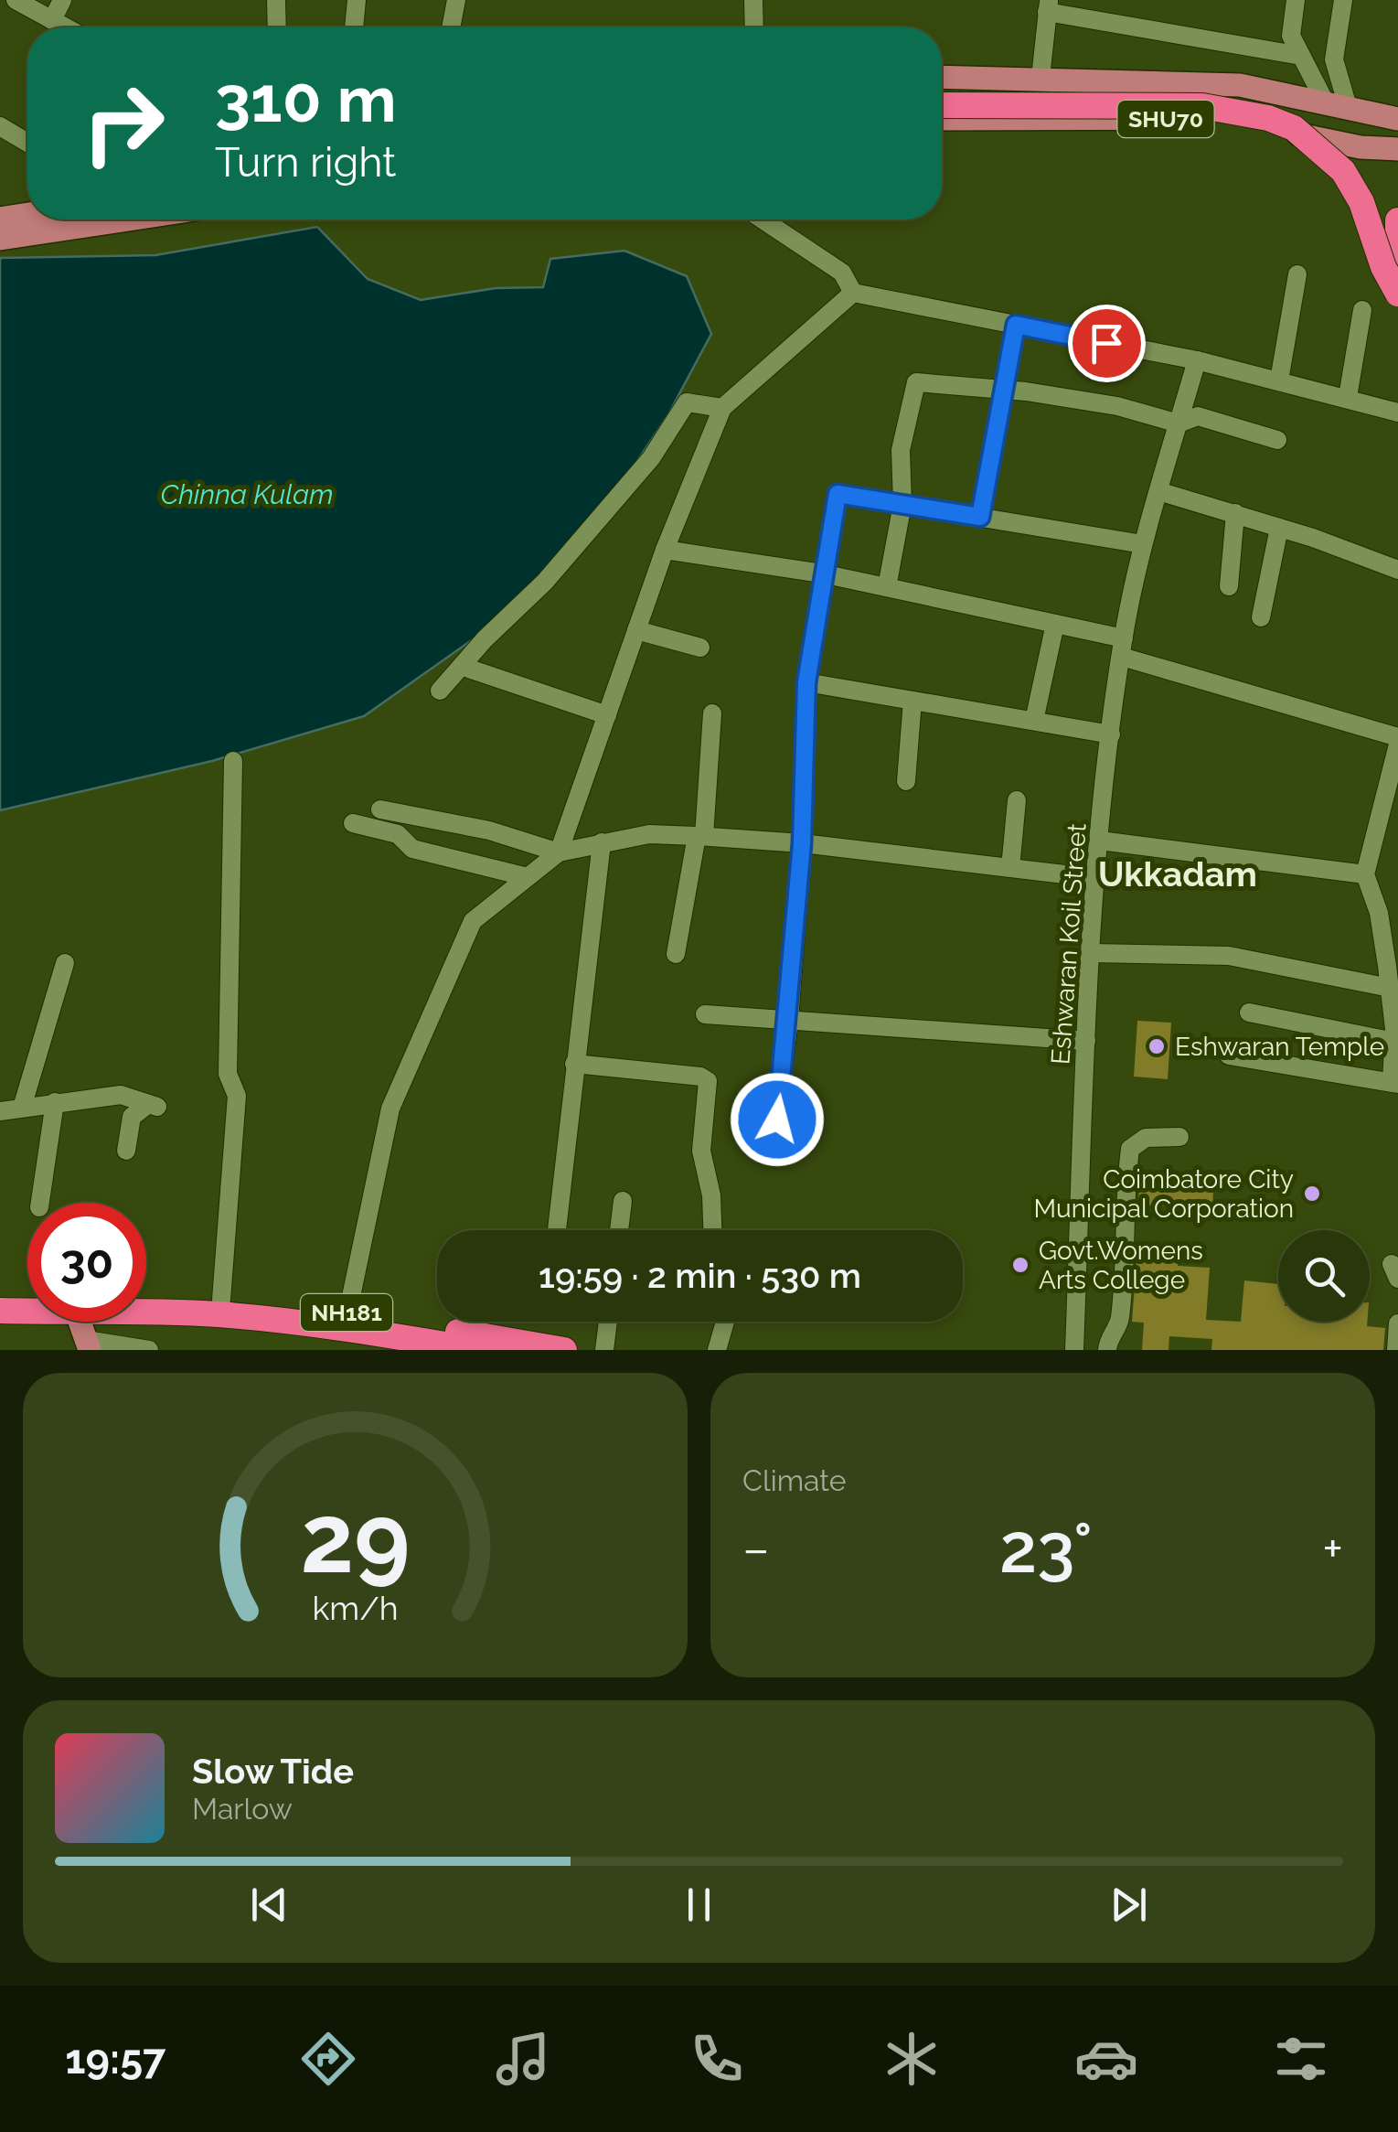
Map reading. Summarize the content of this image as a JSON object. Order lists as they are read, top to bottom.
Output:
{
  "streets": {
    "highway": ["NH181"],
    "main road": ["SHU70"],
    "street": ["Eshwaran Koil Street"]
  },
  "districts": ["Ukkadam"],
  "water": ["Chinna Kulam"],
  "places": ["Eshwaran Temple", "Coimbatore City Municipal Corporation", "Govt.Womens Arts College"],
  "page": {
    "turn": ["310 m", "Turn right"],
    "limit": "30",
    "trip": "19:59 · 2 min · 530 m",
    "tile": "Climate",
    "heat": ["−", "23°", "+"],
    "song": ["Slow Tide", "Marlow"],
    "tabs": "19:57",
    "gauge": ["29", "km/h"]
  }
}
